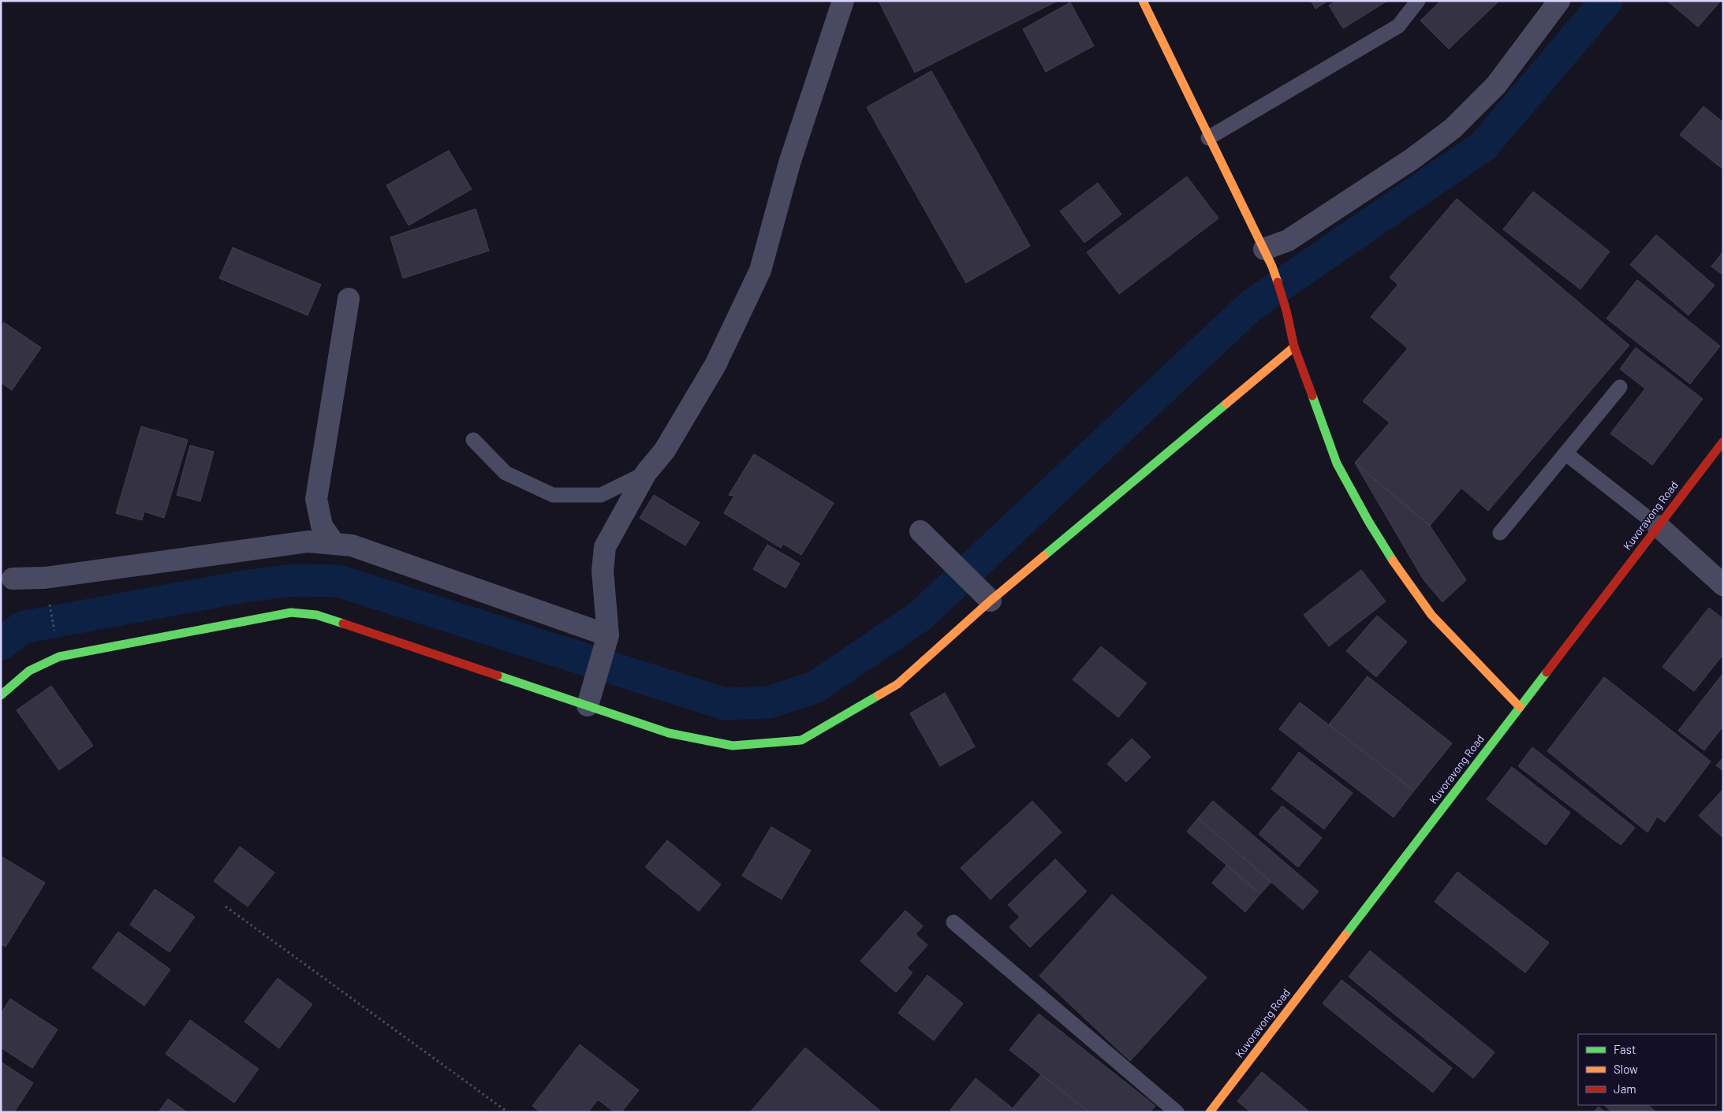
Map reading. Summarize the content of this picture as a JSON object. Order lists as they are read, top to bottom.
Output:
{
  "streets": {
    "street": ["Kuvoravong Road"]
  },
  "legend": ["Fast", "Slow", "Jam"]
}
